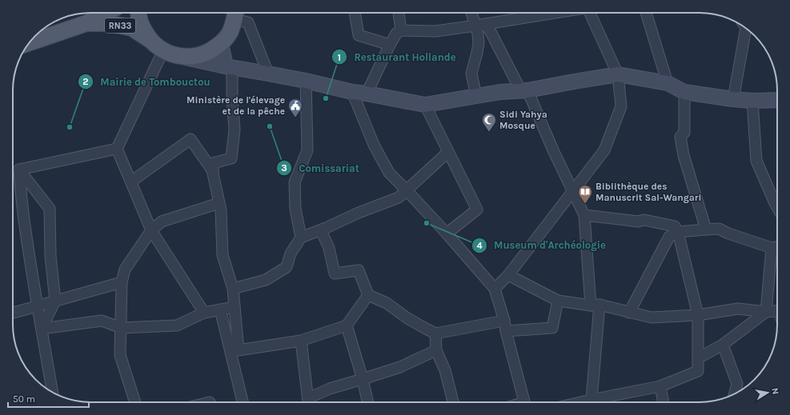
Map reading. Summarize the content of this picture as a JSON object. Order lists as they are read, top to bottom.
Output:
{
  "streets": {
    "main road": ["RN33"]
  },
  "places": {
    "other": [
      "Restaurant Hollande",
      "Comissariat",
      "Mairie de Tombouctou",
      "Museum d'Archéologie"
    ],
    "public building": ["Ministère de l'élevage et de la pêche"],
    "mosque": ["Sidi Yahya Mosque"],
    "library": ["Biblithèque des Manuscrit Sal-Wangari"]
  },
  "scale_bar": "50 m",
  "north": "right"
}
